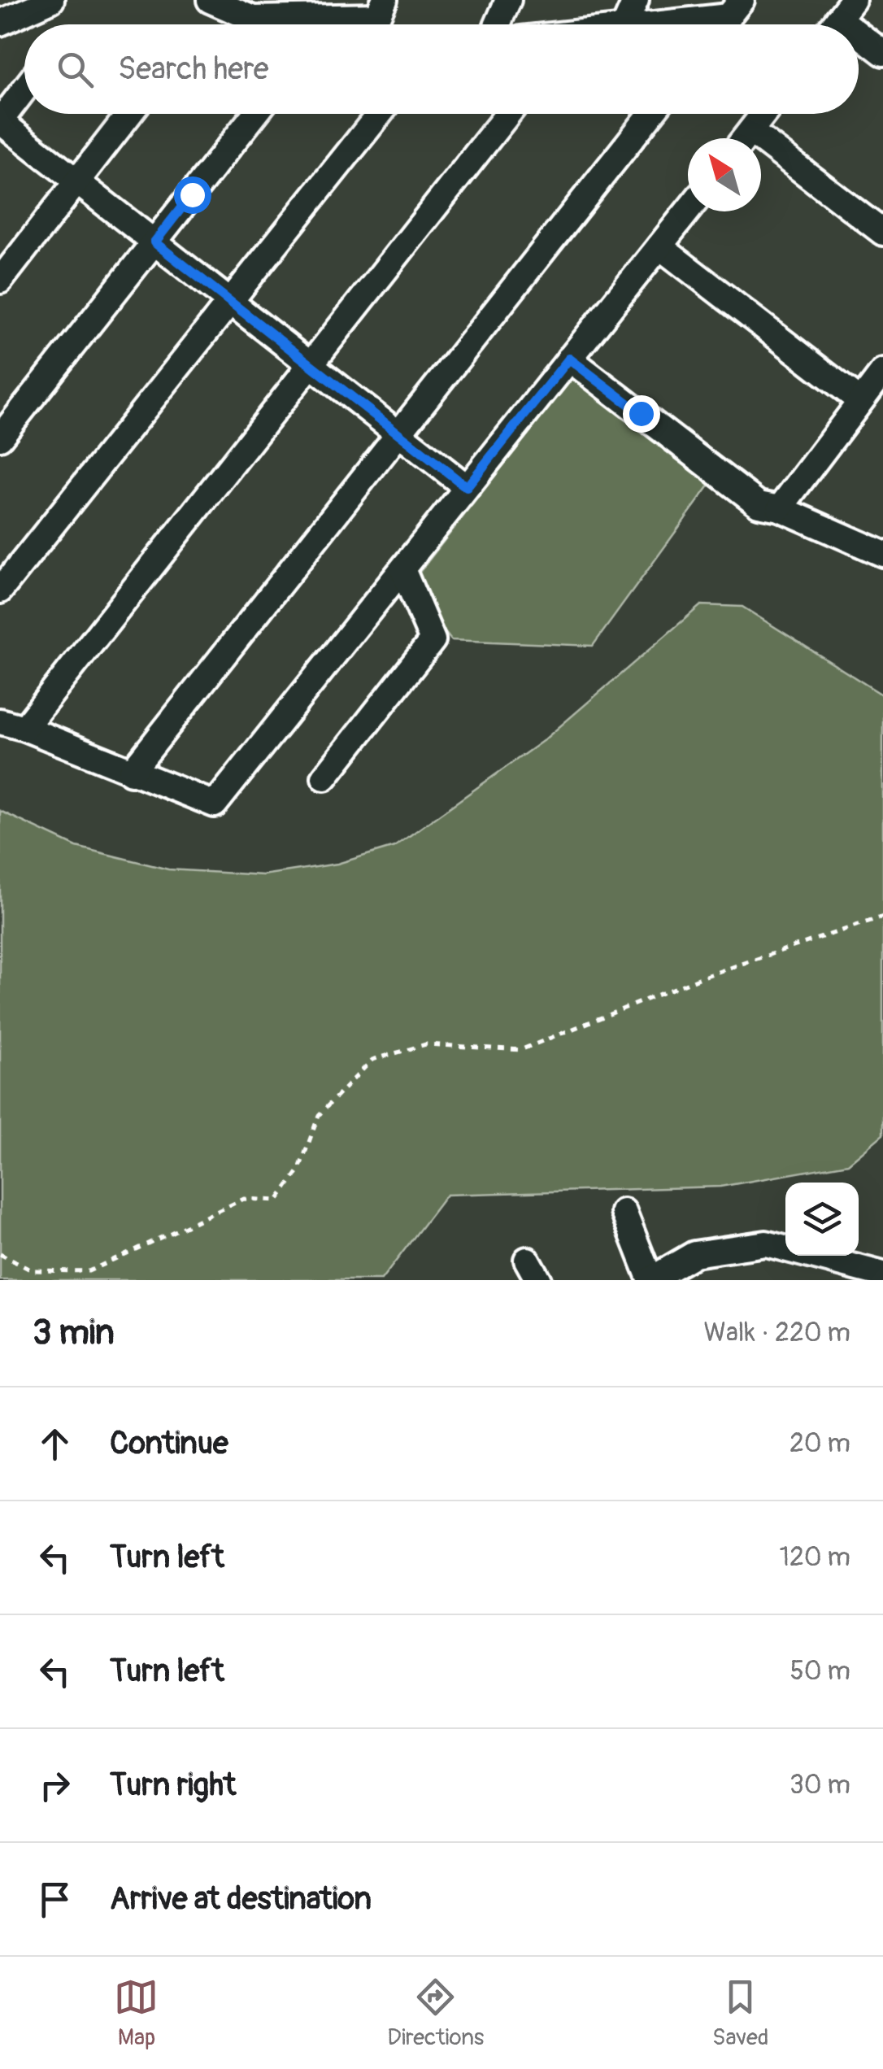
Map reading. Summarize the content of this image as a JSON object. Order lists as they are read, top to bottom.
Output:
{
  "north": "top left",
  "page": {
    "search": "Search here",
    "heading": ["3 min", "Walk · 220 m"],
    "list": [
      ["Continue", "20 m"],
      ["Turn left", "120 m"],
      ["Turn left", "50 m"],
      ["Turn right", "30 m"],
      "Arrive at destination"
    ],
    "nav": ["Map", "Directions", "Saved"]
  }
}
